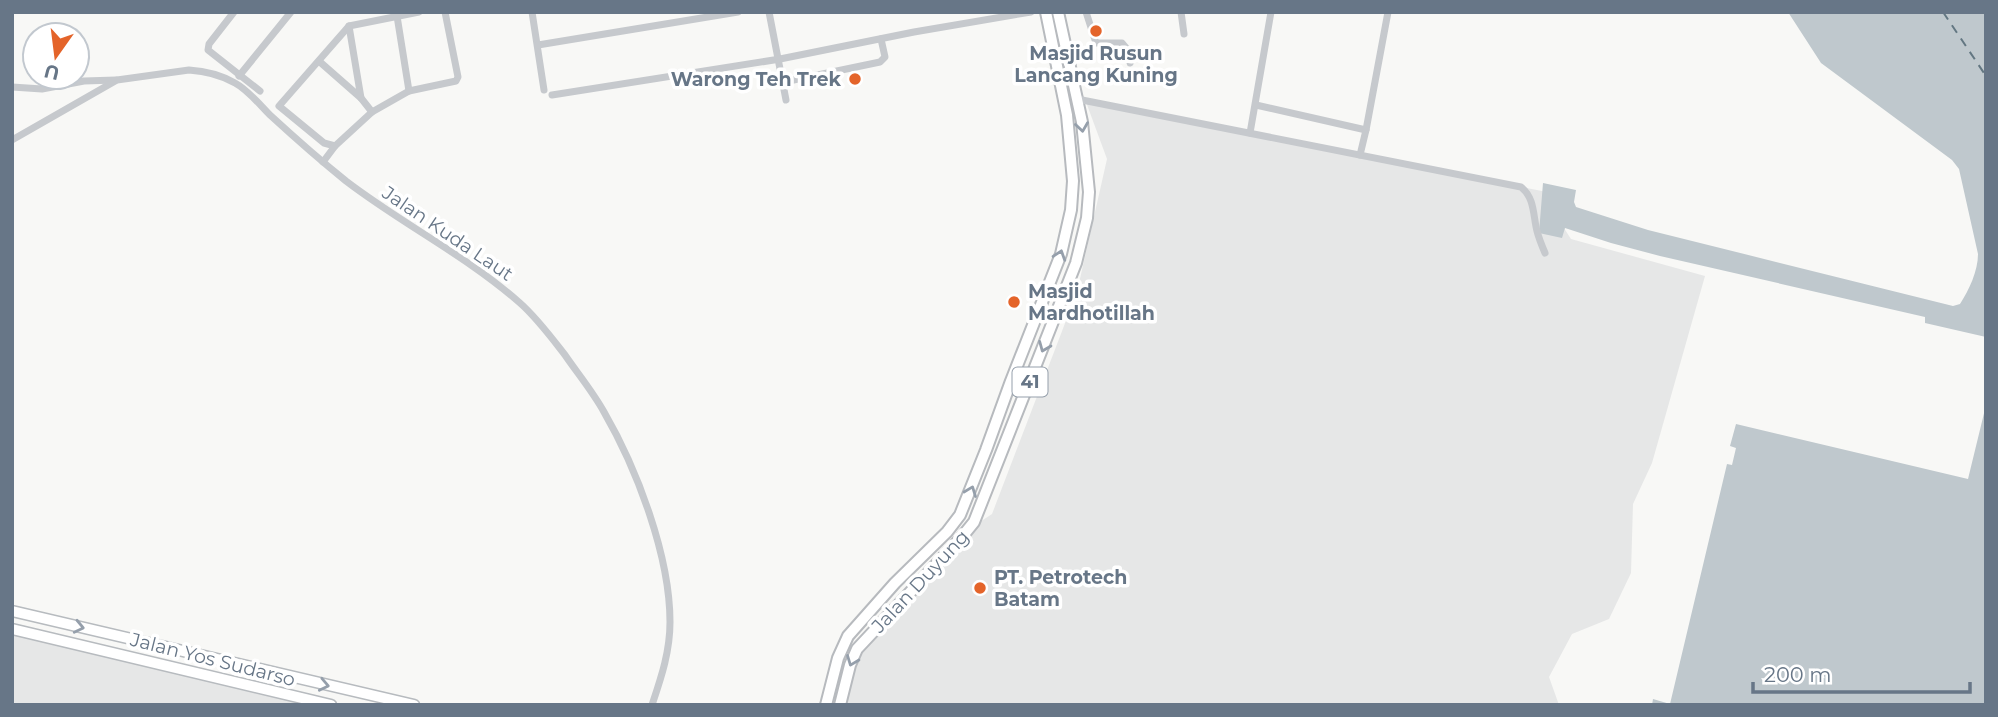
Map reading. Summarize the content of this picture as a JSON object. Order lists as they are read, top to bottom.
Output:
{
  "streets": {
    "highway": ["41", "Jalan Duyung"],
    "main road": ["Jalan Yos Sudarso"],
    "street": ["Jalan Kuda Laut"]
  },
  "places": [
    "Masjid Rusun Lancang Kuning",
    "Warong Teh Trek",
    "Masjid Mardhotillah",
    "PT. Petrotech Batam"
  ],
  "scale_bar": "200 m",
  "north": "bottom"
}
